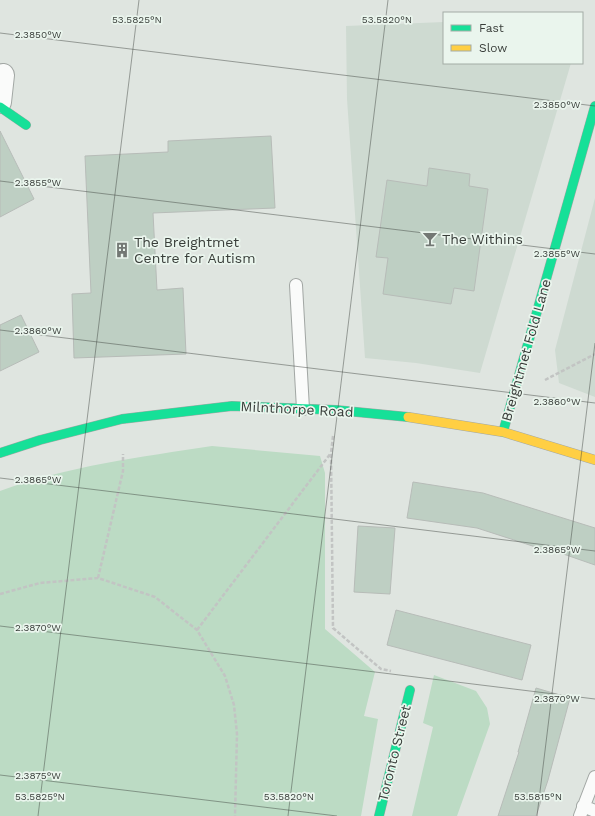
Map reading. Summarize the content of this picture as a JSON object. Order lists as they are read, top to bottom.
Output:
{
  "streets": {
    "street": ["Breightmet Fold Lane", "Milnthorpe Road", "Toronto Street"]
  },
  "crossings": [
    ["Breightmet Fold Lane", "Milnthorpe Road"]
  ],
  "places": {
    "bar": ["The Withins"],
    "building": ["The Breightmet Centre for Autism"]
  },
  "legend": ["Fast", "Slow"],
  "coordinates": [
    "53.5825°N",
    "53.5820°N",
    "2.3850°W",
    "2.3855°W",
    "2.3860°W",
    "2.3865°W",
    "2.3870°W",
    "2.3875°W",
    "53.5815°N"
  ]
}
